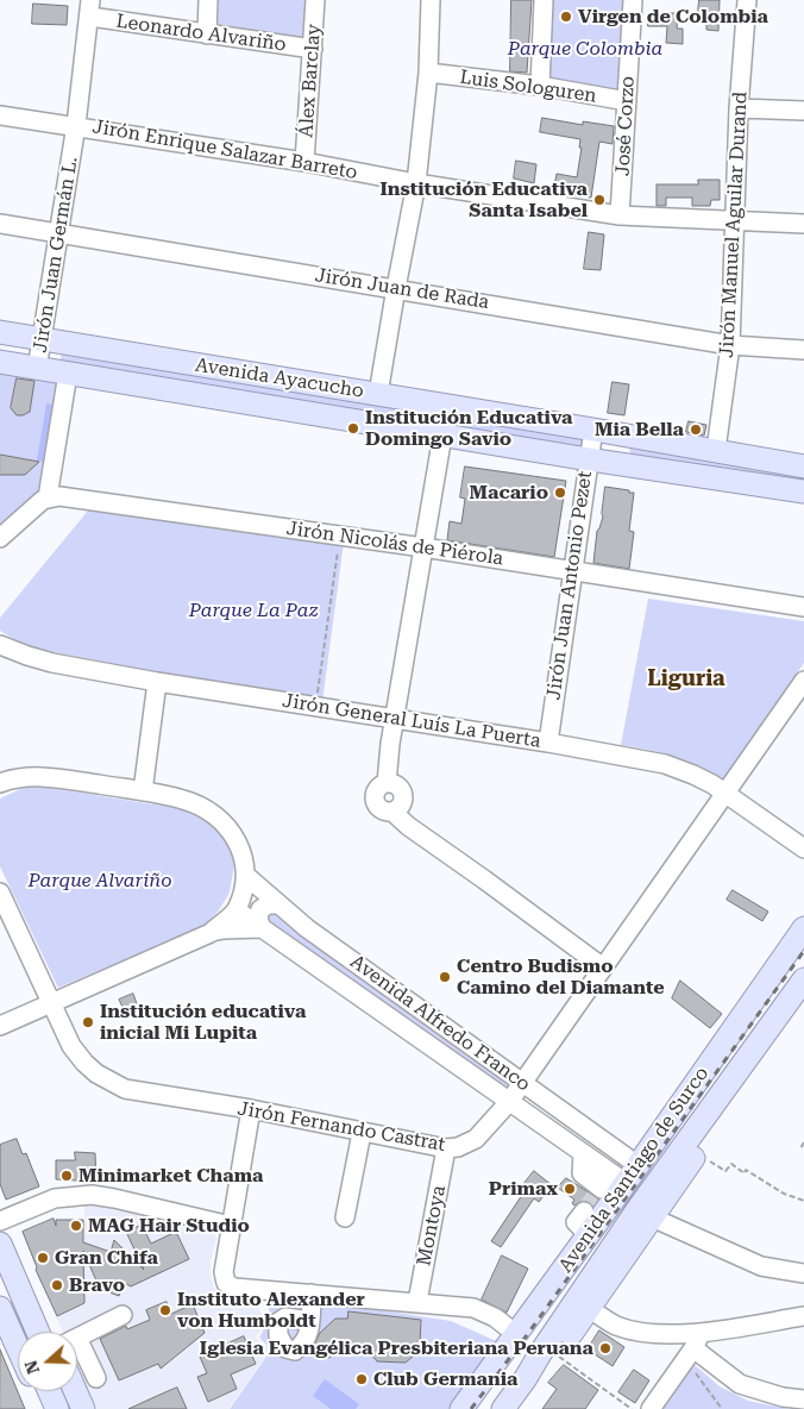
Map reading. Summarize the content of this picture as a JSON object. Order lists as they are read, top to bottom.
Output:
{
  "streets": {
    "main road": ["Avenida Ayacucho", "Avenida Santiago de Surco"],
    "street": [
      "Leonardo Alvariño",
      "Álex Barclay",
      "Luis Sologuren",
      "José Corzo",
      "Jirón Enrique Salazar Barreto",
      "Jirón Manuel Aguilar Durand",
      "Jirón Juan Germán L.",
      "Jirón Juan de Rada",
      "Jirón Nicolás de Piérola",
      "Jirón Juan Antonio Pezet",
      "Jirón General Luís La Puerta",
      "Avenida Alfredo Franco",
      "Jirón Fernando Castrat",
      "Montoya"
    ]
  },
  "crossings": [
    ["Leonardo Alvariño", "Álex Barclay"],
    ["Leonardo Alvariño", "Jirón Juan Germán L."],
    ["Álex Barclay", "Jirón Enrique Salazar Barreto"],
    ["Luis Sologuren", "José Corzo"],
    ["José Corzo", "Jirón Enrique Salazar Barreto"],
    ["Jirón Enrique Salazar Barreto", "Jirón Manuel Aguilar Durand"],
    ["Jirón Enrique Salazar Barreto", "Jirón Juan Germán L."],
    ["Jirón Manuel Aguilar Durand", "Jirón Juan de Rada"],
    ["Jirón Manuel Aguilar Durand", "Avenida Ayacucho"],
    ["Jirón Juan Germán L.", "Jirón Juan de Rada"],
    ["Jirón Juan Germán L.", "Avenida Ayacucho"],
    ["Avenida Ayacucho", "Jirón Juan Antonio Pezet"],
    ["Jirón Nicolás de Piérola", "Jirón Juan Antonio Pezet"],
    ["Jirón Juan Antonio Pezet", "Jirón General Luís La Puerta"],
    ["Jirón General Luís La Puerta", "Jirón Fernando Castrat"],
    ["Avenida Alfredo Franco", "Jirón Fernando Castrat"],
    ["Avenida Alfredo Franco", "Avenida Santiago de Surco"],
    ["Jirón Fernando Castrat", "Montoya"]
  ],
  "districts": ["Liguria"],
  "parks": ["Parque Colombia", "Parque La Paz", "Parque Alvariño"],
  "places": [
    "Virgen de Colombia",
    "Institución Educativa Santa Isabel",
    "Institución Educativa Domingo Savio",
    "Mia Bella",
    "Macario",
    "Centro Budismo Camino del Diamante",
    "Institución educativa inicial Mi Lupita",
    "Minimarket Chama",
    "Primax",
    "MAG Hair Studio",
    "Gran Chifa",
    "Bravo",
    "Instituto Alexander von Humboldt",
    "Iglesia Evangélica Presbiteriana Peruana",
    "Club Germania"
  ],
  "north": "left"
}
